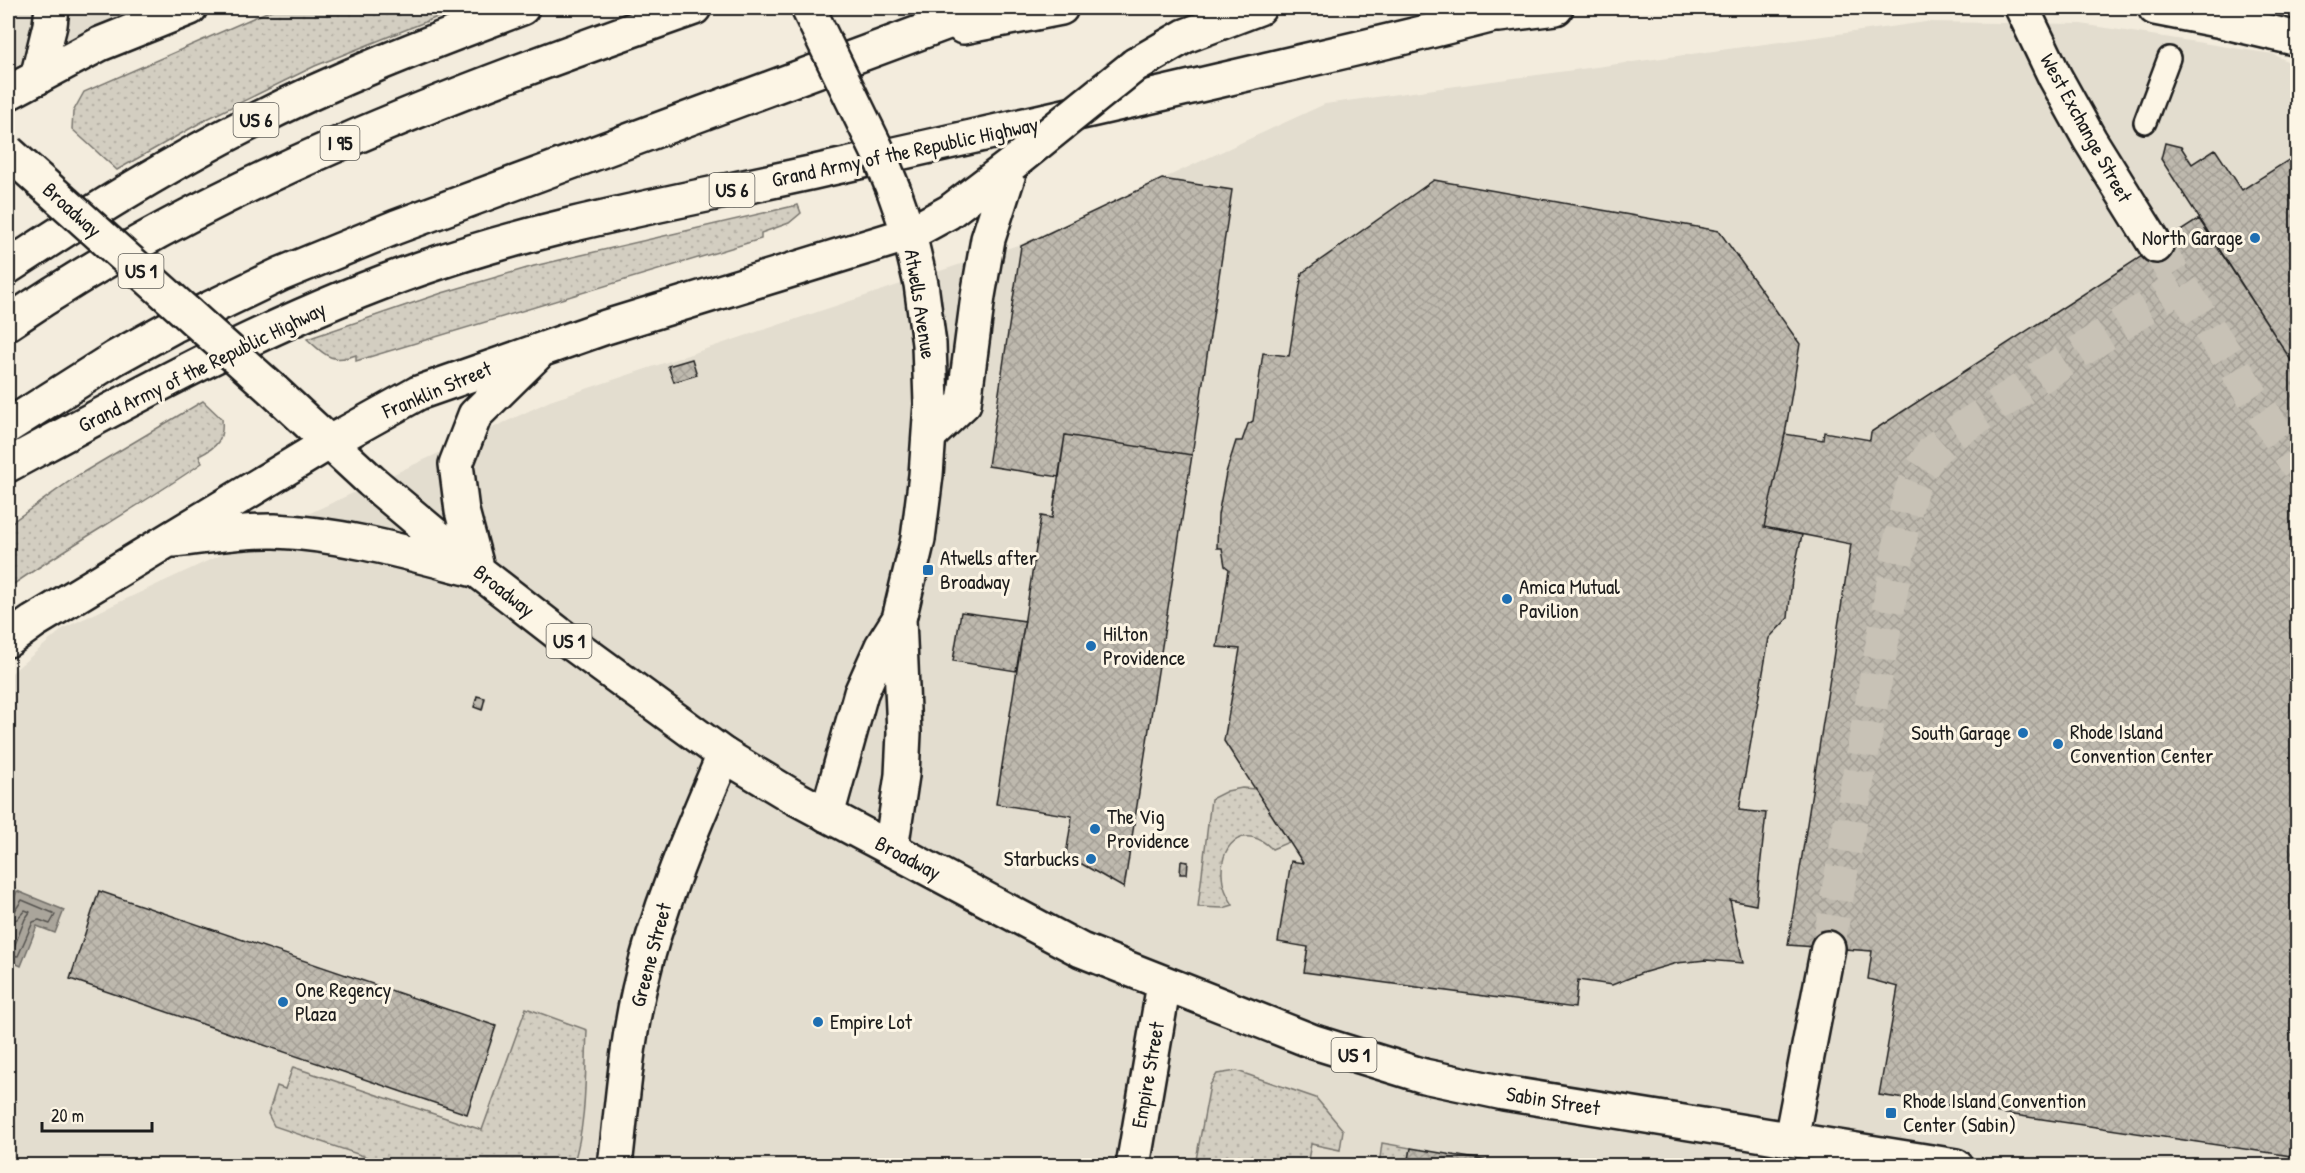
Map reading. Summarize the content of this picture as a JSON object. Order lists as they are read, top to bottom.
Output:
{
  "streets": {
    "main road": [
      "US 6",
      "West Exchange Street",
      "I 95",
      "Grand Army of the Republic Highway",
      "Broadway",
      "US 1",
      "Atwells Avenue",
      "Franklin Street",
      "Greene Street",
      "Empire Street",
      "Sabin Street"
    ]
  },
  "crossings": [
    ["Broadway", "Atwells Avenue"],
    ["Broadway", "Franklin Street"],
    ["Broadway", "Greene Street"],
    ["Broadway", "Empire Street"],
    ["Broadway", "Sabin Street"],
    ["Atwells Avenue", "Franklin Street"],
    ["Empire Street", "Sabin Street"]
  ],
  "places": {
    "other": [
      "North Garage",
      "Amica Mutual Pavilion",
      "Hilton Providence",
      "South Garage",
      "Rhode Island Convention Center",
      "The Vig Providence",
      "Starbucks",
      "One Regency Plaza",
      "Empire Lot"
    ],
    "transit": ["Atwells after Broadway", "Rhode Island Convention Center (Sabin)"]
  },
  "scale_bar": "20 m"
}
